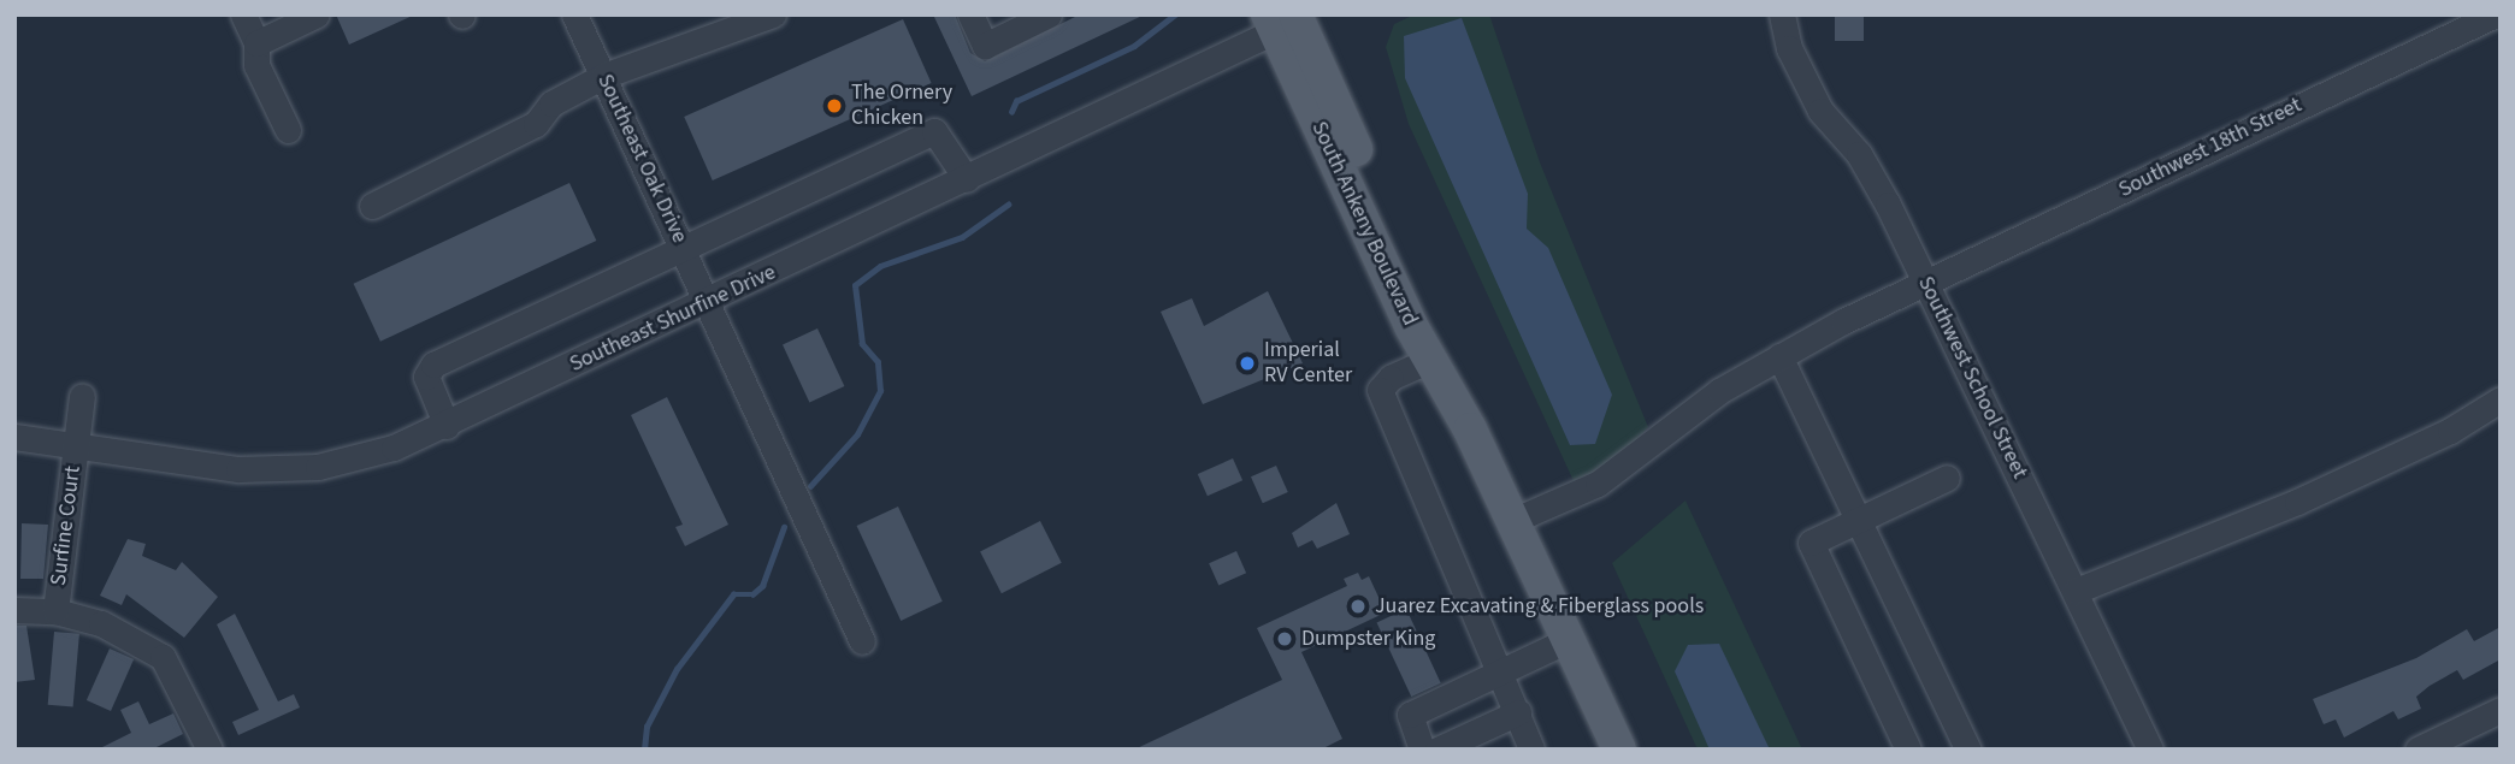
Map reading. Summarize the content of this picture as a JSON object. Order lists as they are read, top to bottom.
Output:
{
  "streets": {
    "main road": ["South Ankeny Boulevard"],
    "street": [
      "Southwest 18th Street",
      "Southeast Oak Drive",
      "Southeast Shurfine Drive",
      "Southwest School Street",
      "Surfine Court"
    ]
  },
  "crossings": [
    ["Southwest 18th Street", "South Ankeny Boulevard"],
    ["Southwest 18th Street", "Southwest School Street"],
    ["Southeast Oak Drive", "Southeast Shurfine Drive"],
    ["South Ankeny Boulevard", "Southeast Shurfine Drive"],
    ["Southeast Shurfine Drive", "Surfine Court"]
  ],
  "places": [
    "The Ornery Chicken",
    "Imperial RV Center",
    "Juarez Excavating & Fiberglass pools",
    "Dumpster King"
  ]
}
